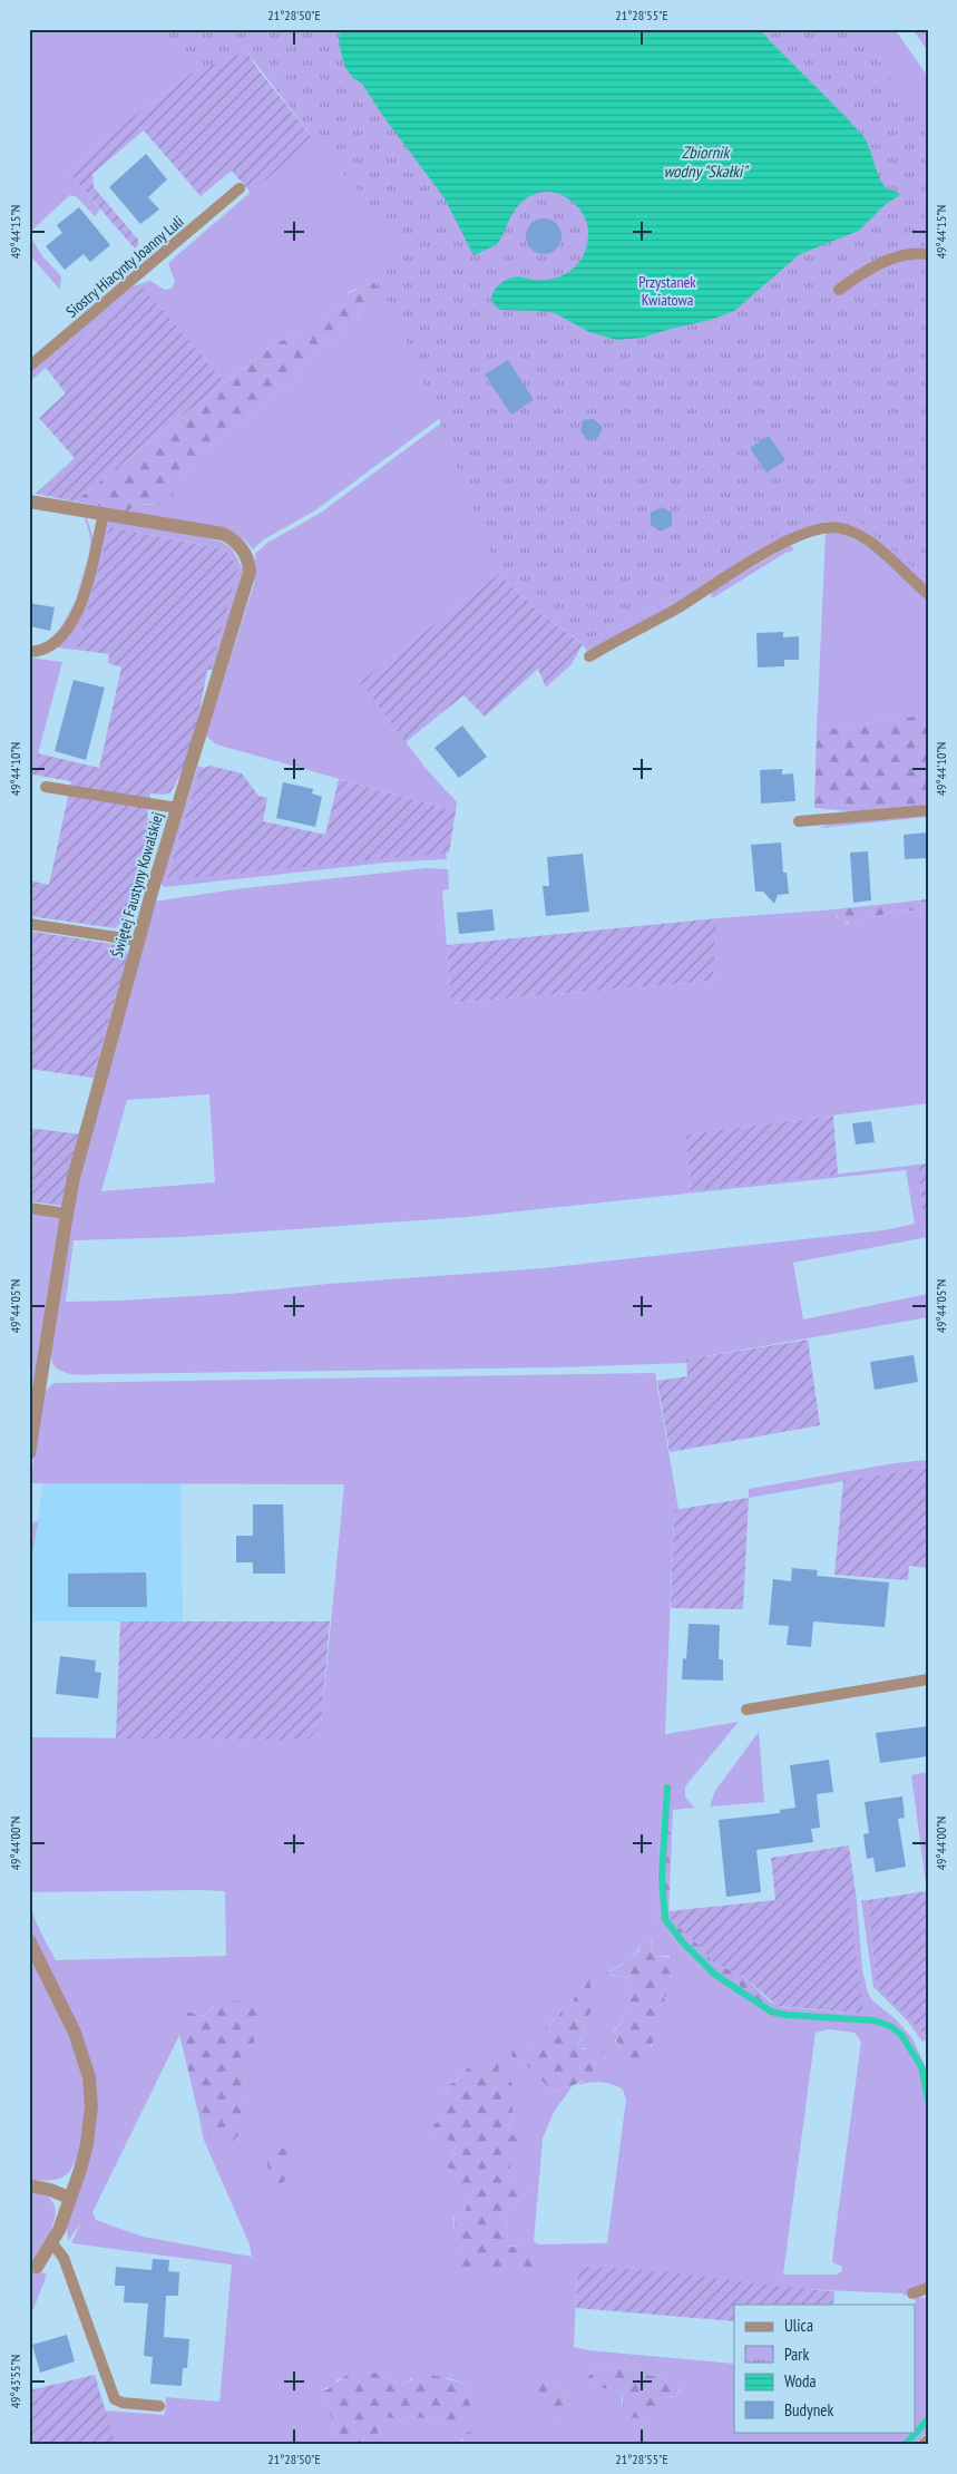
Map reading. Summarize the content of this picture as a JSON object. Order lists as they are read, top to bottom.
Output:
{
  "streets": {
    "street": ["Świętej Faustyny Kowalskiej"],
    "lane": ["Siostry Hiacynty Joanny Luli"]
  },
  "water": ["Zbiornik wodny \"Skałki\""],
  "parks": ["Przystanek Kwiatowa"],
  "legend": [
    "Ulica",
    "Park",
    "Woda",
    "Budynek"
  ],
  "coordinates": [
    "21°28'50\"E",
    "21°28'55\"E",
    "49°44'15\"N",
    "49°44'10\"N",
    "49°44'05\"N",
    "49°44'00\"N",
    "49°43'55\"N"
  ]
}
